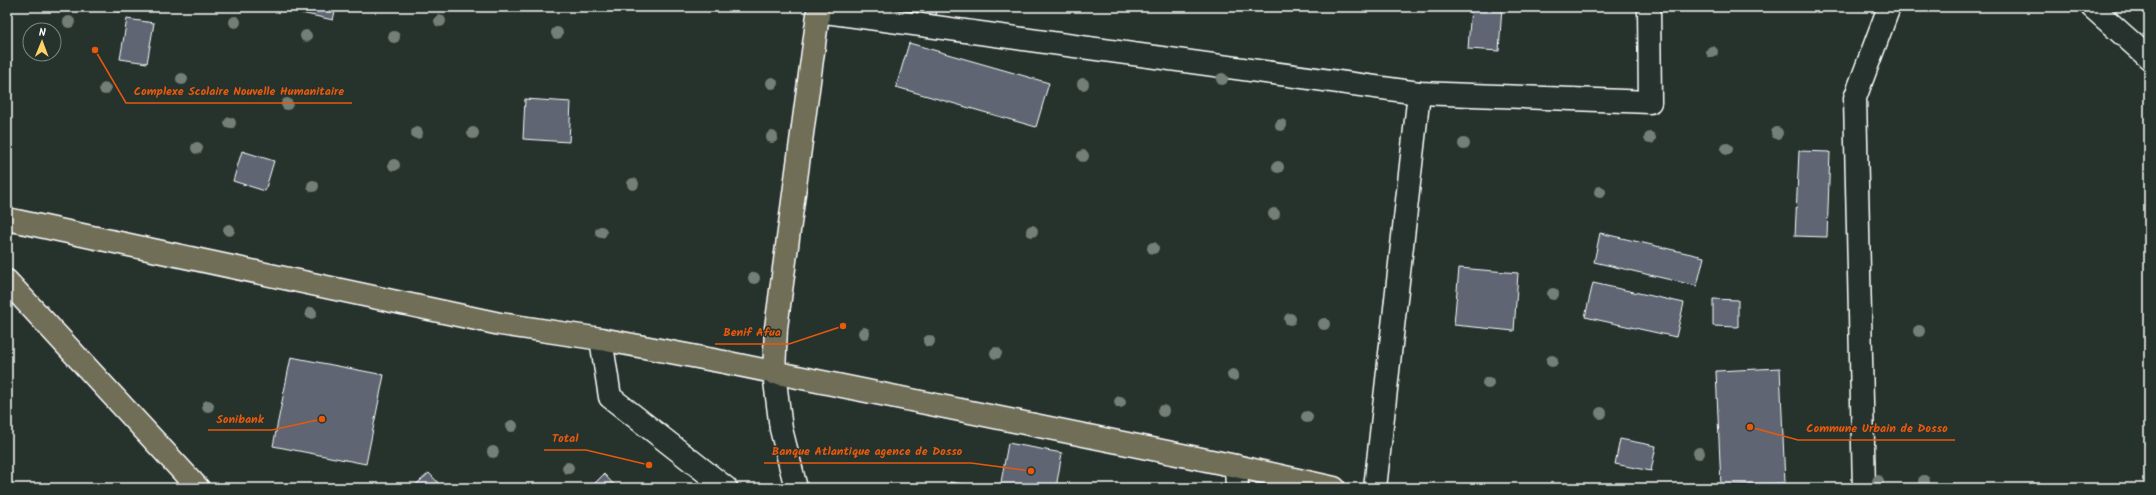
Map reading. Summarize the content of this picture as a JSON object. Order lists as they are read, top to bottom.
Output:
{
  "places": [
    "Complexe Scolaire Nouvelle Humanitaire",
    "Benif Afua",
    "Sonibank",
    "Commune Urbain de Dosso",
    "Total",
    "Banque Atlantique agence de Dosso"
  ],
  "north": "top"
}
